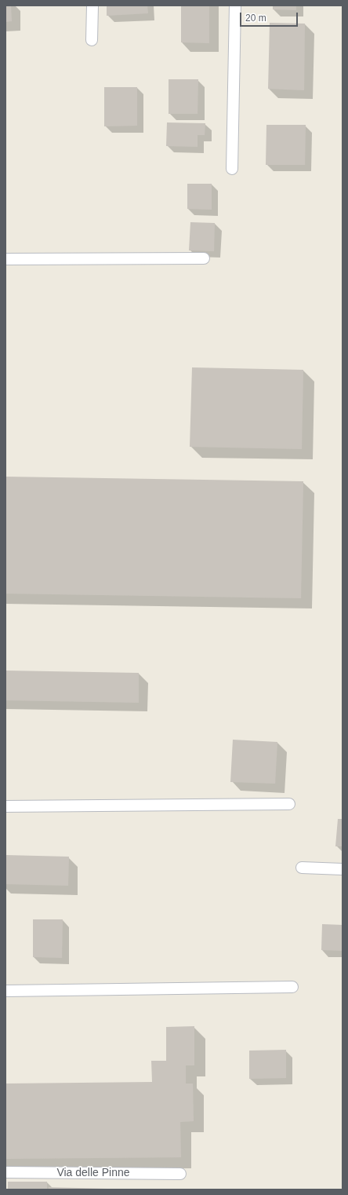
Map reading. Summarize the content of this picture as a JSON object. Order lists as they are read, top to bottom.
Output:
{
  "streets": {
    "lane": ["Via delle Pinne"]
  },
  "scale_bar": "20 m"
}
